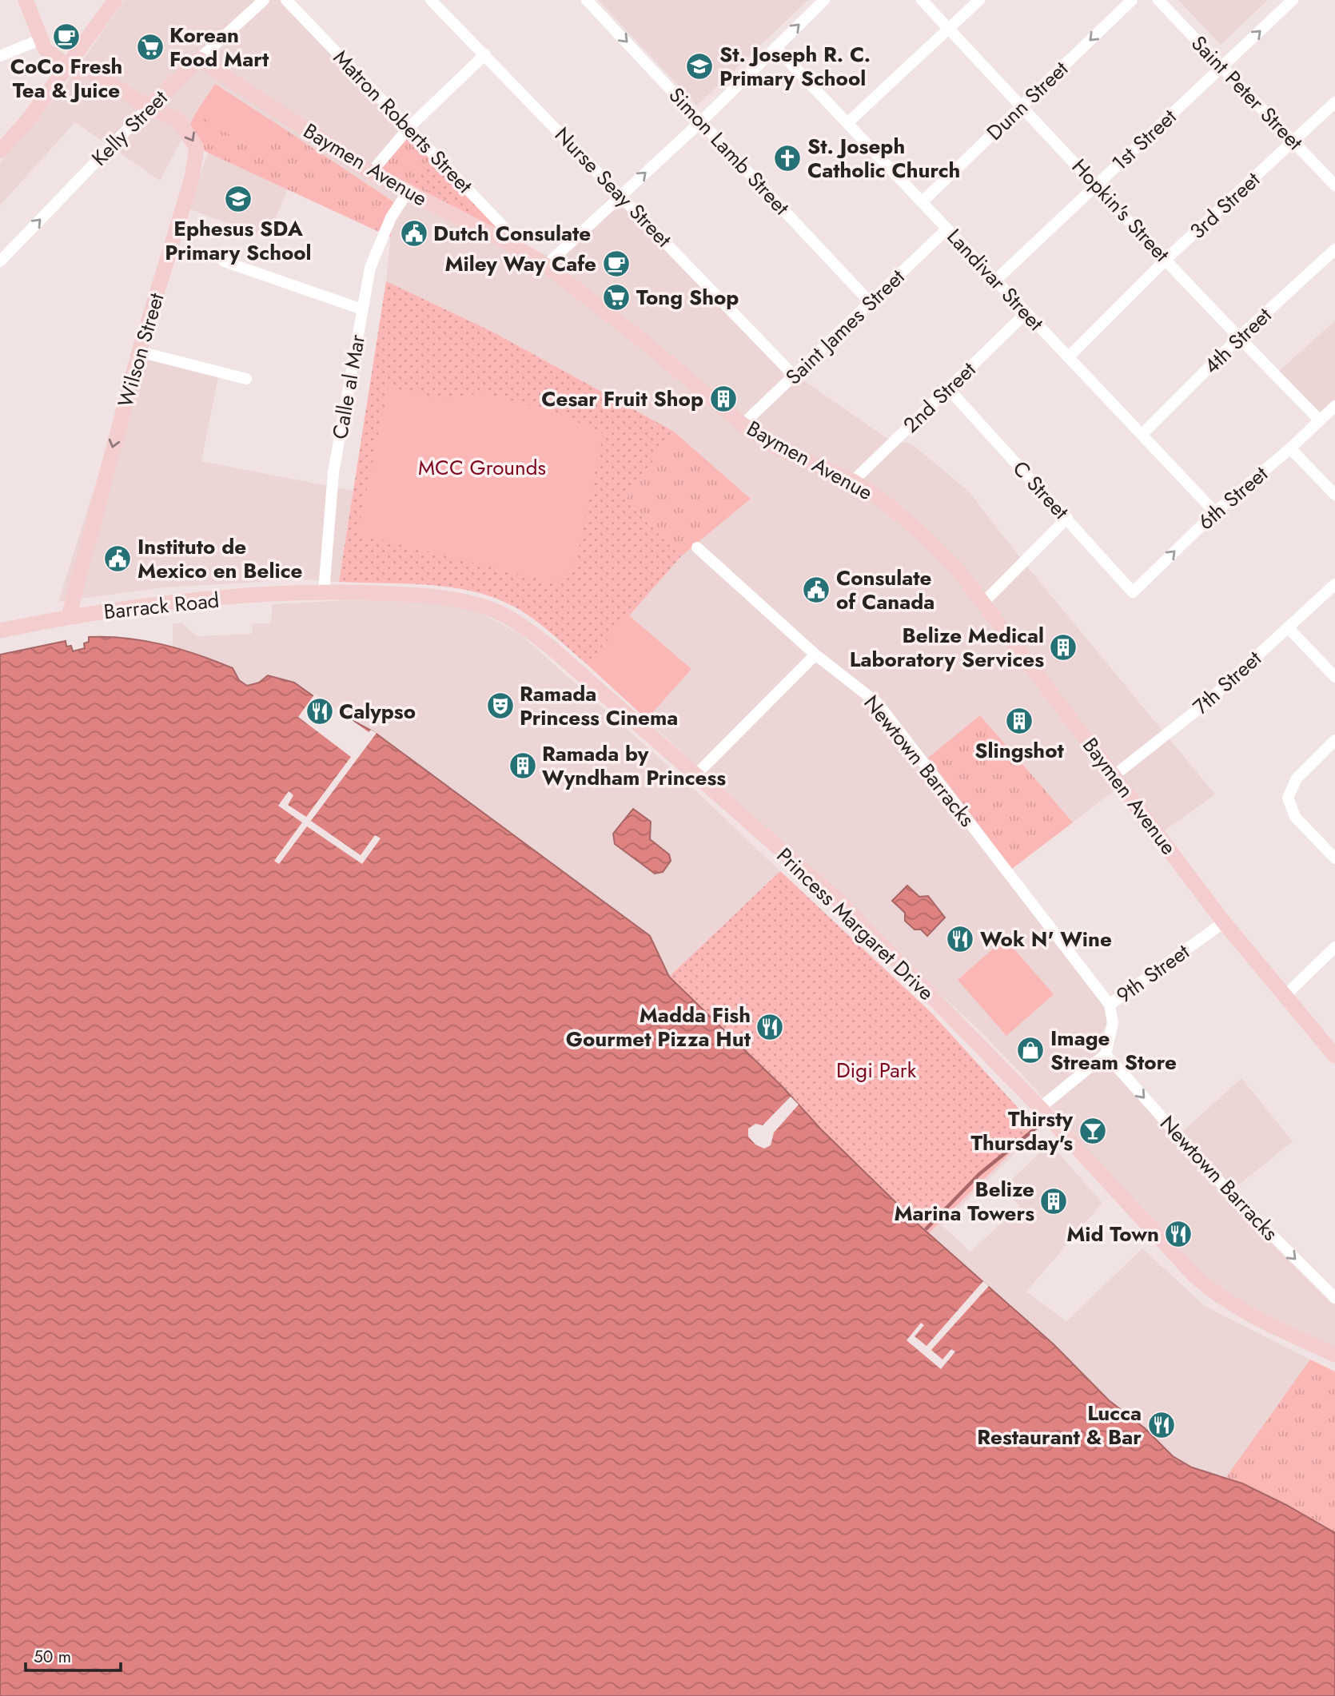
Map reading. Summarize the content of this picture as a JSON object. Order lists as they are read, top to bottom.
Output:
{
  "streets": {
    "main road": [
      "Kelly Street",
      "Baymen Avenue",
      "Wilson Street",
      "Barrack Road",
      "Princess Margaret Drive"
    ],
    "street": [
      "Saint Peter Street",
      "Dunn Street",
      "Matron Roberts Street",
      "1st Street",
      "Simon Lamb Street",
      "Nurse Seay Street",
      "3rd Street",
      "Hopkin's Street",
      "Landivar Street",
      "Saint James Street",
      "4th Street",
      "Calle al Mar",
      "2nd Street",
      "C Street",
      "6th Street",
      "7th Street",
      "Newtown Barracks",
      "9th Street"
    ]
  },
  "crossings": [
    ["Saint Peter Street", "1st Street"],
    ["Saint Peter Street", "3rd Street"],
    ["Dunn Street", "Hopkin's Street"],
    ["Dunn Street", "Landivar Street"],
    ["Matron Roberts Street", "Baymen Avenue"],
    ["Kelly Street", "Baymen Avenue"],
    ["Kelly Street", "Wilson Street"],
    ["1st Street", "Hopkin's Street"],
    ["1st Street", "Landivar Street"],
    ["Simon Lamb Street", "Saint James Street"],
    ["Baymen Avenue", "Saint James Street"],
    ["Baymen Avenue", "Calle al Mar"],
    ["Baymen Avenue", "2nd Street"],
    ["Baymen Avenue", "7th Street"],
    ["Baymen Avenue", "9th Street"],
    ["Nurse Seay Street", "Saint James Street"],
    ["3rd Street", "Hopkin's Street"],
    ["3rd Street", "Landivar Street"],
    ["Hopkin's Street", "4th Street"],
    ["Hopkin's Street", "6th Street"],
    ["Landivar Street", "Saint James Street"],
    ["Landivar Street", "4th Street"],
    ["Landivar Street", "2nd Street"],
    ["Landivar Street", "6th Street"],
    ["Wilson Street", "Barrack Road"],
    ["Calle al Mar", "Barrack Road"],
    ["Calle al Mar", "Princess Margaret Drive"],
    ["2nd Street", "C Street"],
    ["C Street", "6th Street"],
    ["Barrack Road", "Princess Margaret Drive"],
    ["Newtown Barracks", "9th Street"]
  ],
  "one_way": [
    "Dunn Street",
    "Kelly Street",
    "Simon Lamb Street",
    "Wilson Street",
    "6th Street",
    "Newtown Barracks"
  ],
  "parks": ["MCC Grounds", "Digi Park"],
  "places": {
    "cafe": ["CoCo Fresh Tea & Juice", "Miley Way Cafe"],
    "supermarket": ["Korean Food Mart", "Tong Shop"],
    "school or university": ["St. Joseph R. C. Primary School", "Ephesus SDA Primary School"],
    "church": ["St. Joseph Catholic Church"],
    "public building": ["Dutch Consulate", "Instituto de Mexico en Belice", "Consulate of Canada"],
    "building": [
      "Cesar Fruit Shop",
      "Belize Medical Laboratory Services",
      "Slingshot",
      "Ramada by Wyndham Princess",
      "Belize Marina Towers"
    ],
    "theatre": ["Ramada Princess Cinema"],
    "restaurant": [
      "Calypso",
      "Wok N' Wine",
      "Madda Fish Gourmet Pizza Hut",
      "Mid Town",
      "Lucca Restaurant & Bar"
    ],
    "shop": ["Image Stream Store"],
    "bar": ["Thirsty Thursday's"]
  },
  "scale_bar": "50 m"
}
